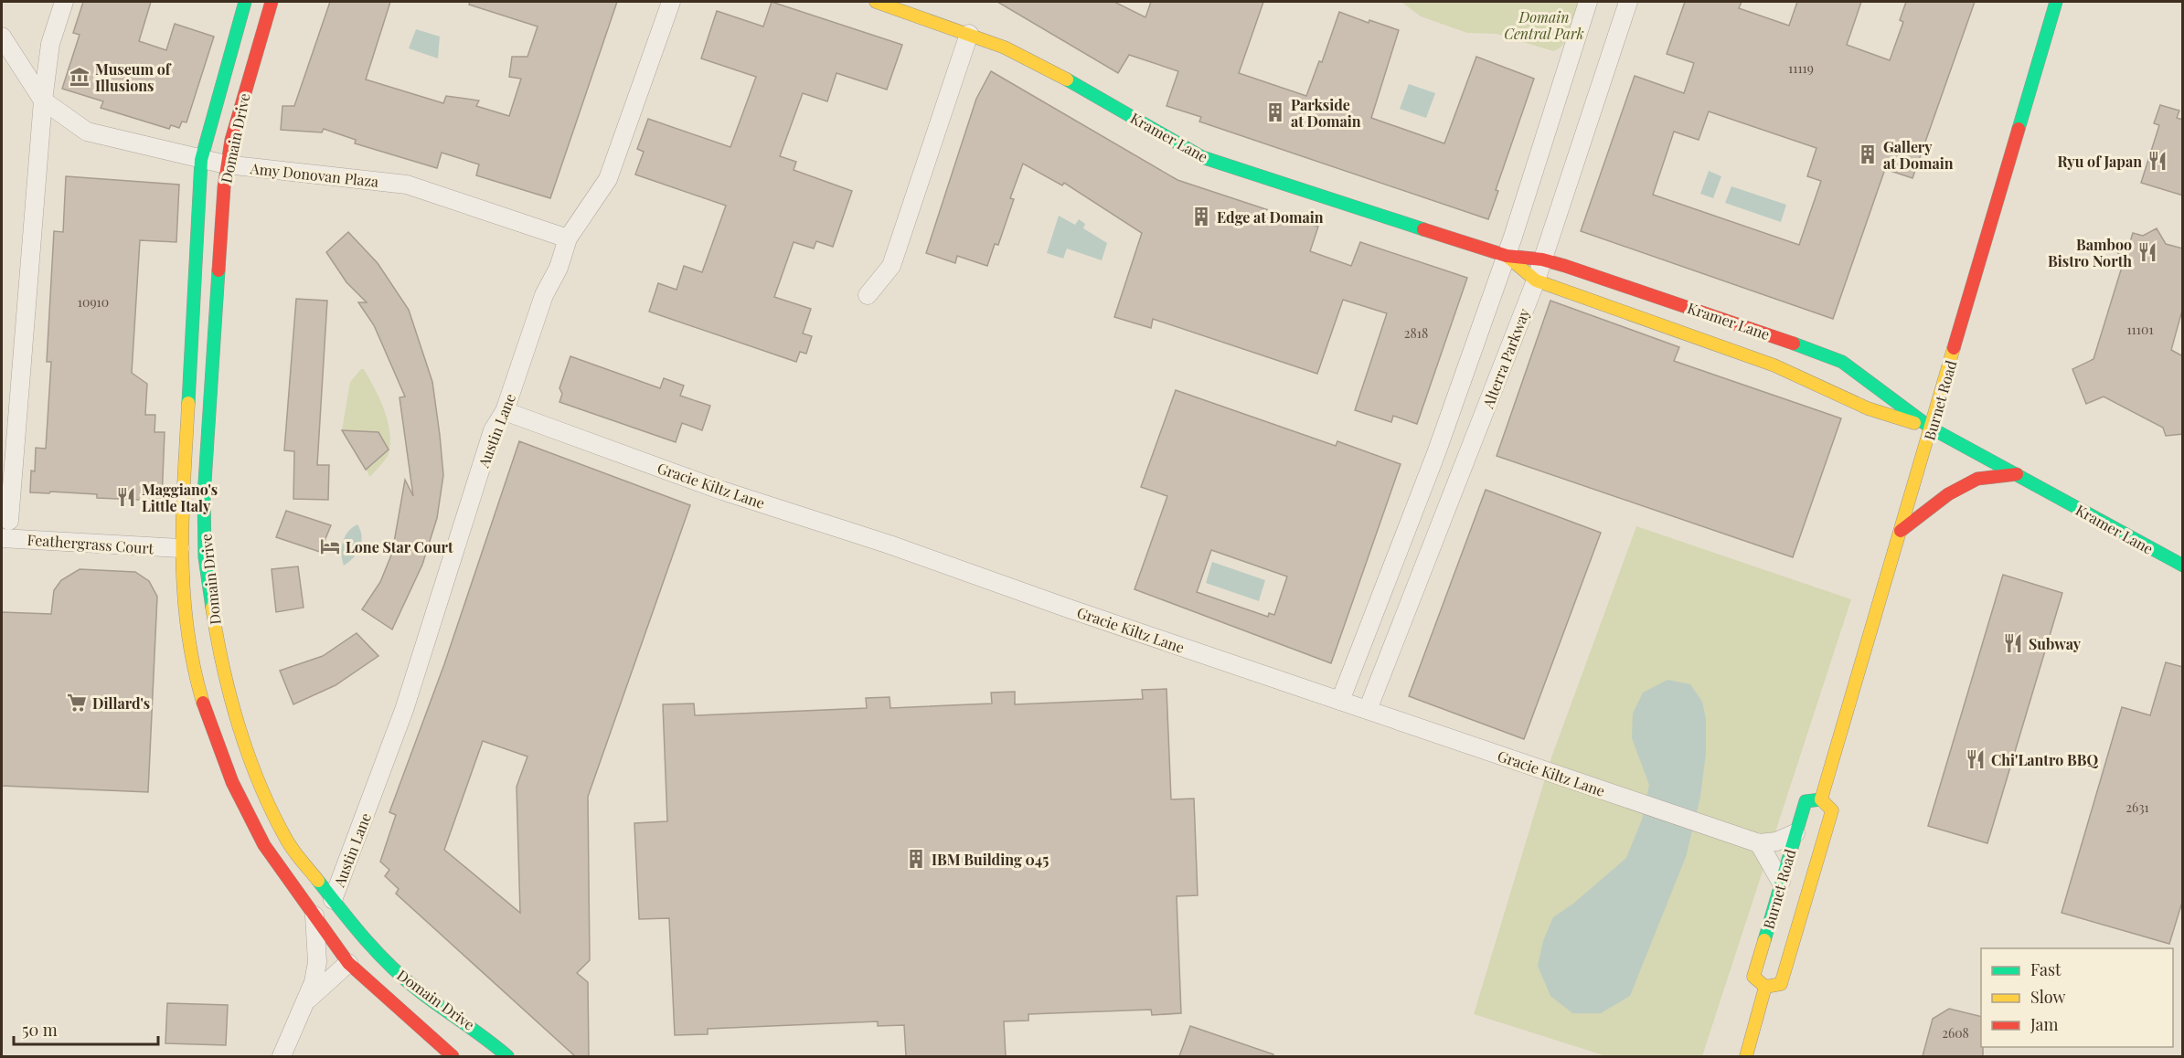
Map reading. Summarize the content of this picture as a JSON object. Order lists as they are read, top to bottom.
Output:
{
  "streets": {
    "street": [
      "Kramer Lane",
      "Domain Drive",
      "Amy Donovan Plaza",
      "Alterra Parkway",
      "Burnet Road",
      "Austin Lane",
      "Gracie Kiltz Lane",
      "Feathergrass Court"
    ]
  },
  "crossings": [
    ["Kramer Lane", "Alterra Parkway"],
    ["Kramer Lane", "Burnet Road"],
    ["Domain Drive", "Amy Donovan Plaza"],
    ["Domain Drive", "Austin Lane"],
    ["Domain Drive", "Feathergrass Court"],
    ["Amy Donovan Plaza", "Austin Lane"],
    ["Alterra Parkway", "Gracie Kiltz Lane"],
    ["Austin Lane", "Gracie Kiltz Lane"]
  ],
  "parks": ["Domain Central Park"],
  "places": {
    "museum": ["Museum of Illusions"],
    "building": [
      "Parkside at Domain",
      "Gallery at Domain",
      "Edge at Domain",
      "IBM Building 045"
    ],
    "restaurant": [
      "Ryu of Japan",
      "Bamboo Bistro North",
      "Maggiano's Little Italy",
      "Subway",
      "Chi'Lantro BBQ"
    ],
    "hotel": ["Lone Star Court"],
    "supermarket": ["Dillard's"]
  },
  "house_numbers": [
    "11119",
    "10910",
    "11101",
    "2818",
    "2631",
    "2608"
  ],
  "legend": ["Fast", "Slow", "Jam"],
  "scale_bar": "50 m"
}
